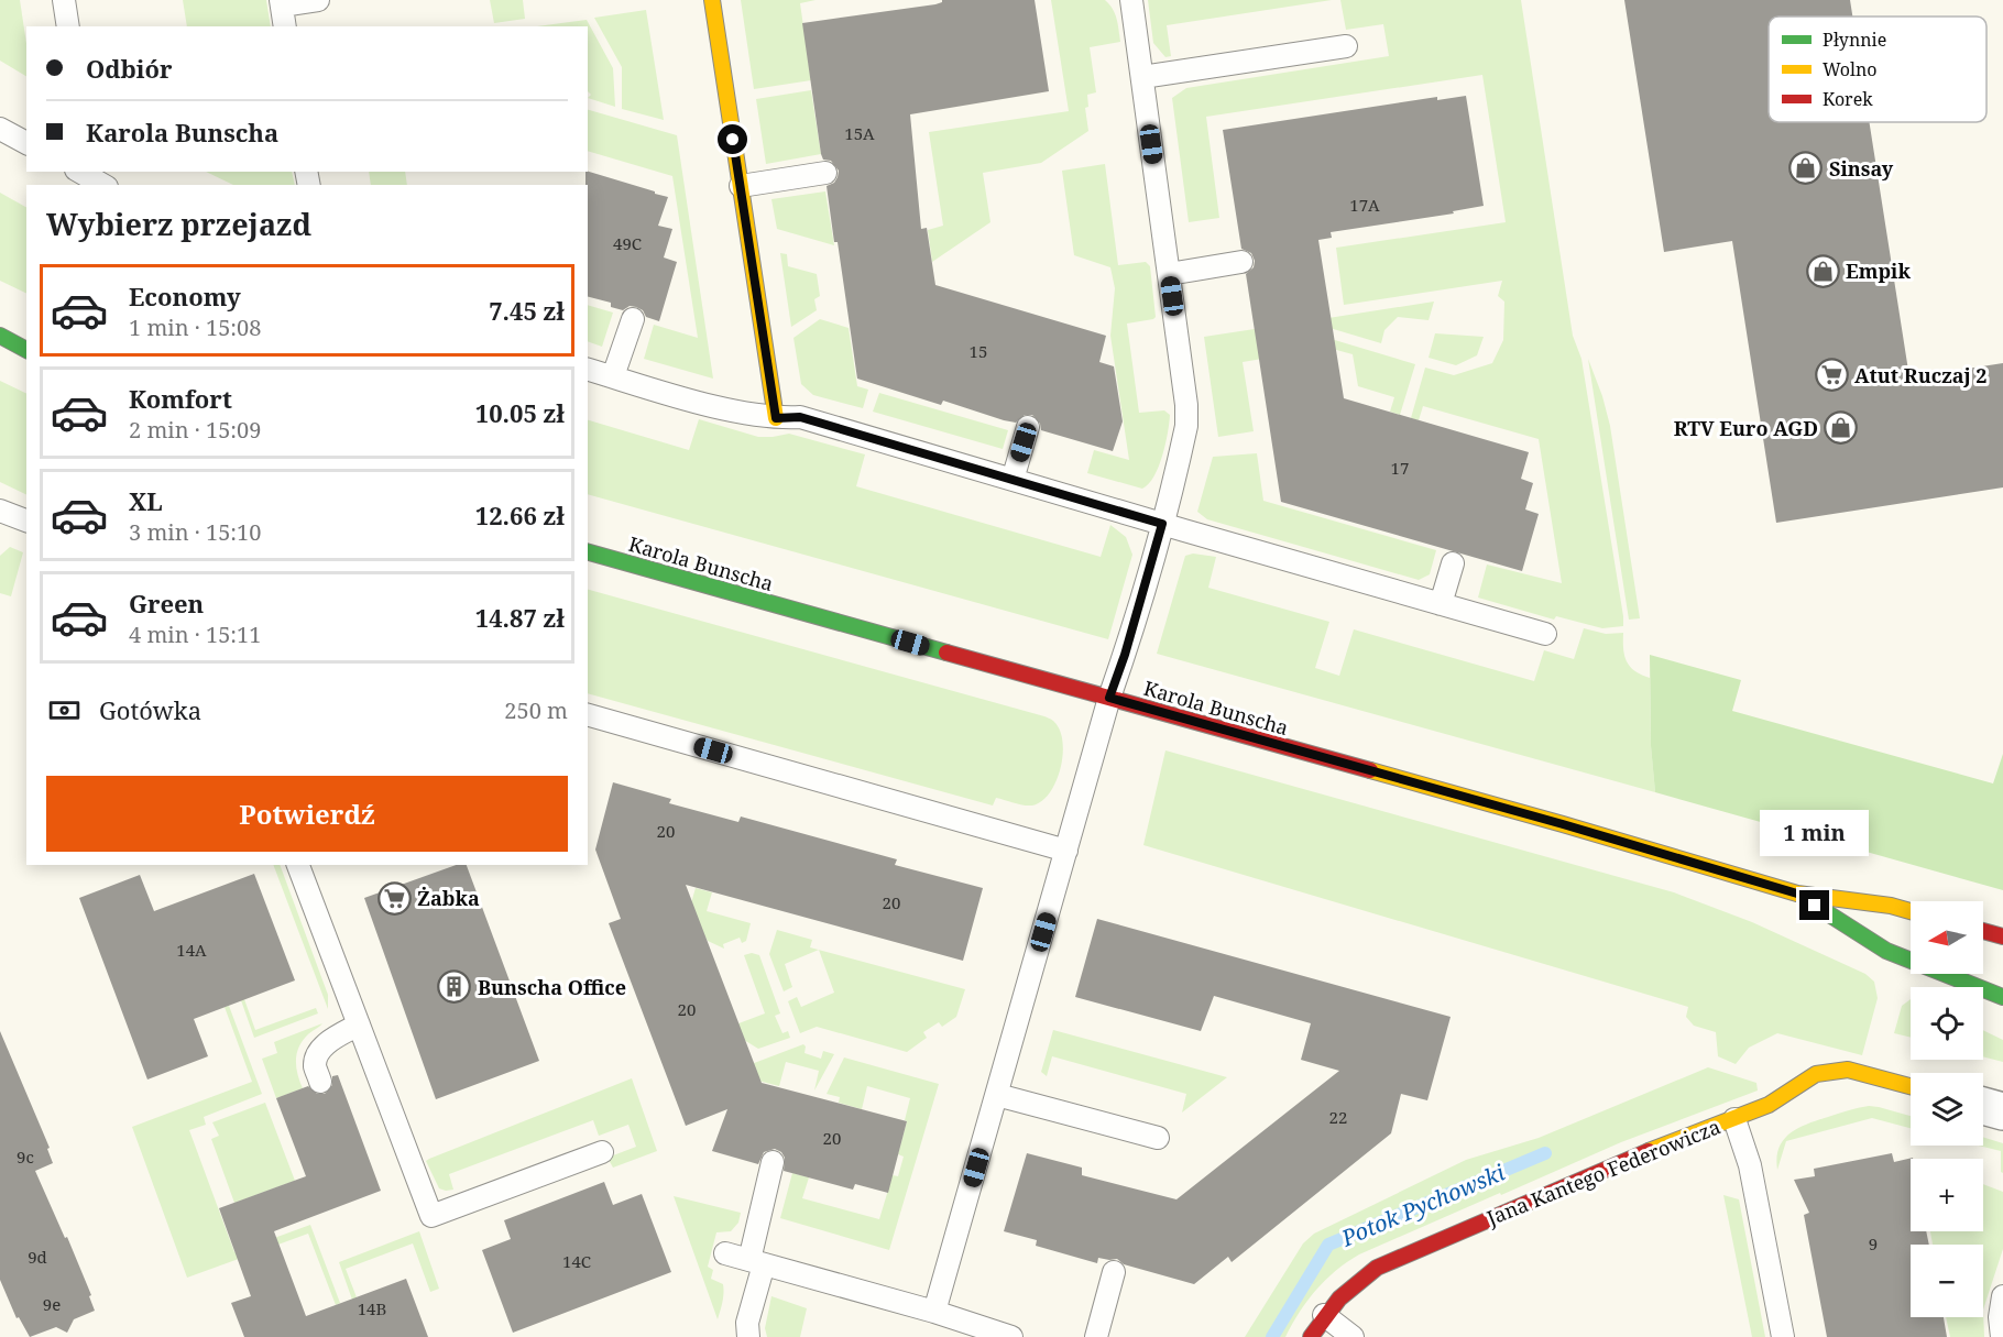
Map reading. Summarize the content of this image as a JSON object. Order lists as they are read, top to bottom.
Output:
{
  "streets": {
    "main road": ["Karola Bunscha", "Jana Kantego Federowicza"]
  },
  "water": ["Potok Pychowski"],
  "places": {
    "shop": ["Sinsay", "Empik", "RTV Euro AGD"],
    "supermarket": ["Atut Ruczaj 2", "Żabka"],
    "building": ["Bunscha Office"]
  },
  "house_numbers": [
    "15A",
    "17A",
    "49C",
    "15",
    "17",
    "20",
    "20",
    "14A",
    "20",
    "22",
    "20",
    "9c",
    "9",
    "9d",
    "14C",
    "9e",
    "14B"
  ],
  "legend": ["Płynnie", "Wolno", "Korek"],
  "north": "left",
  "page": {
    "banner": ["Odbiór", "Karola Bunscha"],
    "heading": "Wybierz przejazd",
    "list": [
      {
        "name": "Economy",
        "note": "1 min · 15:08",
        "value": "7.45 zł"
      },
      {
        "name": "Komfort",
        "note": "2 min · 15:09",
        "value": "10.05 zł"
      },
      {
        "name": "XL",
        "note": "3 min · 15:10",
        "value": "12.66 zł"
      },
      {
        "name": "Green",
        "note": "4 min · 15:11",
        "value": "14.87 zł"
      }
    ],
    "pay": ["Gotówka", "250 m"],
    "buttons": "Potwierdź",
    "bubble": "1 min",
    "map_buttons": ["+", "−"]
  }
}
